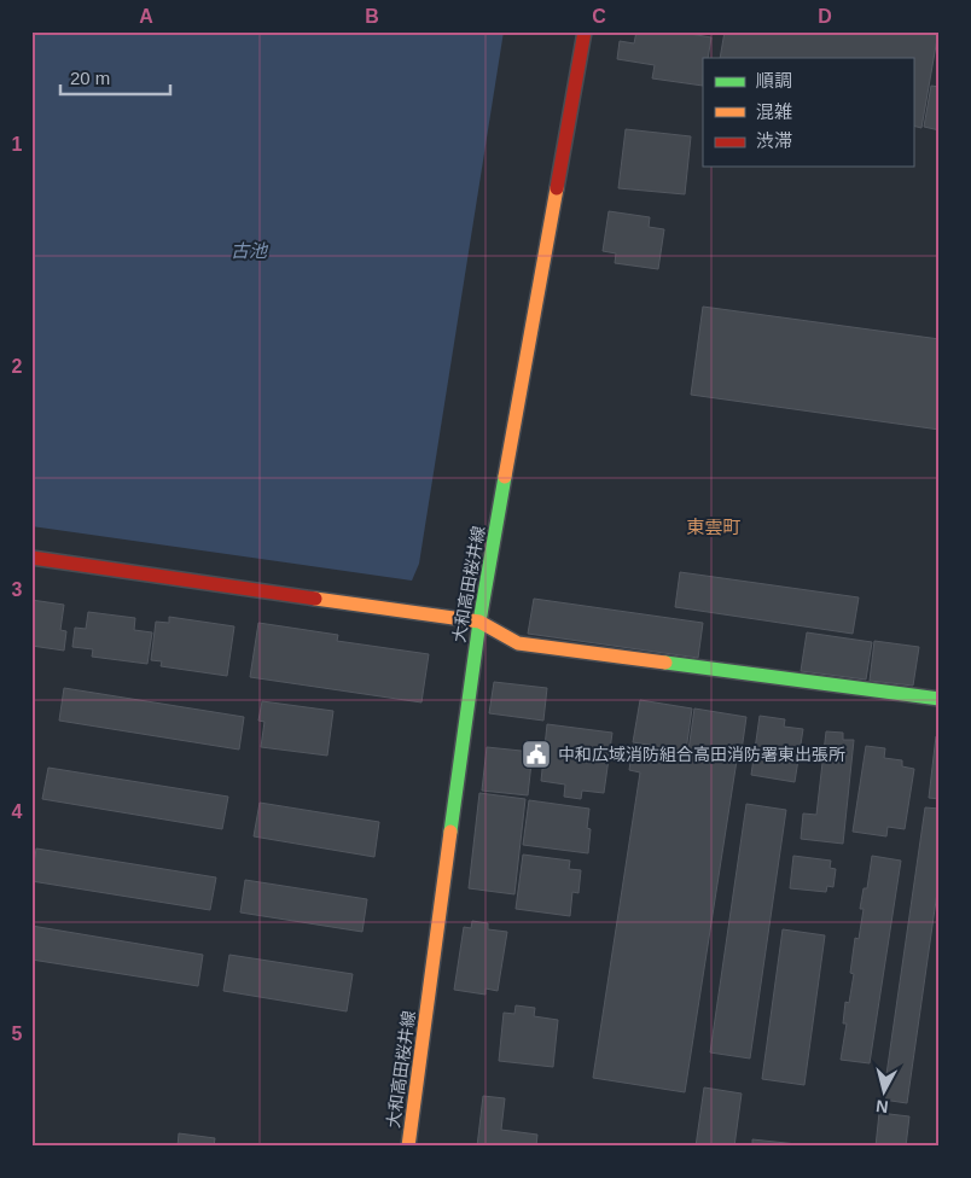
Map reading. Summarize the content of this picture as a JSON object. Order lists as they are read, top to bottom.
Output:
{
  "streets": {
    "main road": ["大和高田桜井線"]
  },
  "districts": ["東雲町"],
  "water": ["古池"],
  "places": {
    "public building": ["中和広域消防組合高田消防署東出張所"]
  },
  "legend": ["順調", "混雑", "渋滞"],
  "scale_bar": "20 m",
  "north": "bottom",
  "grid": {
    "columns": [
      "A",
      "B",
      "C",
      "D"
    ],
    "rows": [
      "1",
      "2",
      "3",
      "4",
      "5"
    ]
  }
}
